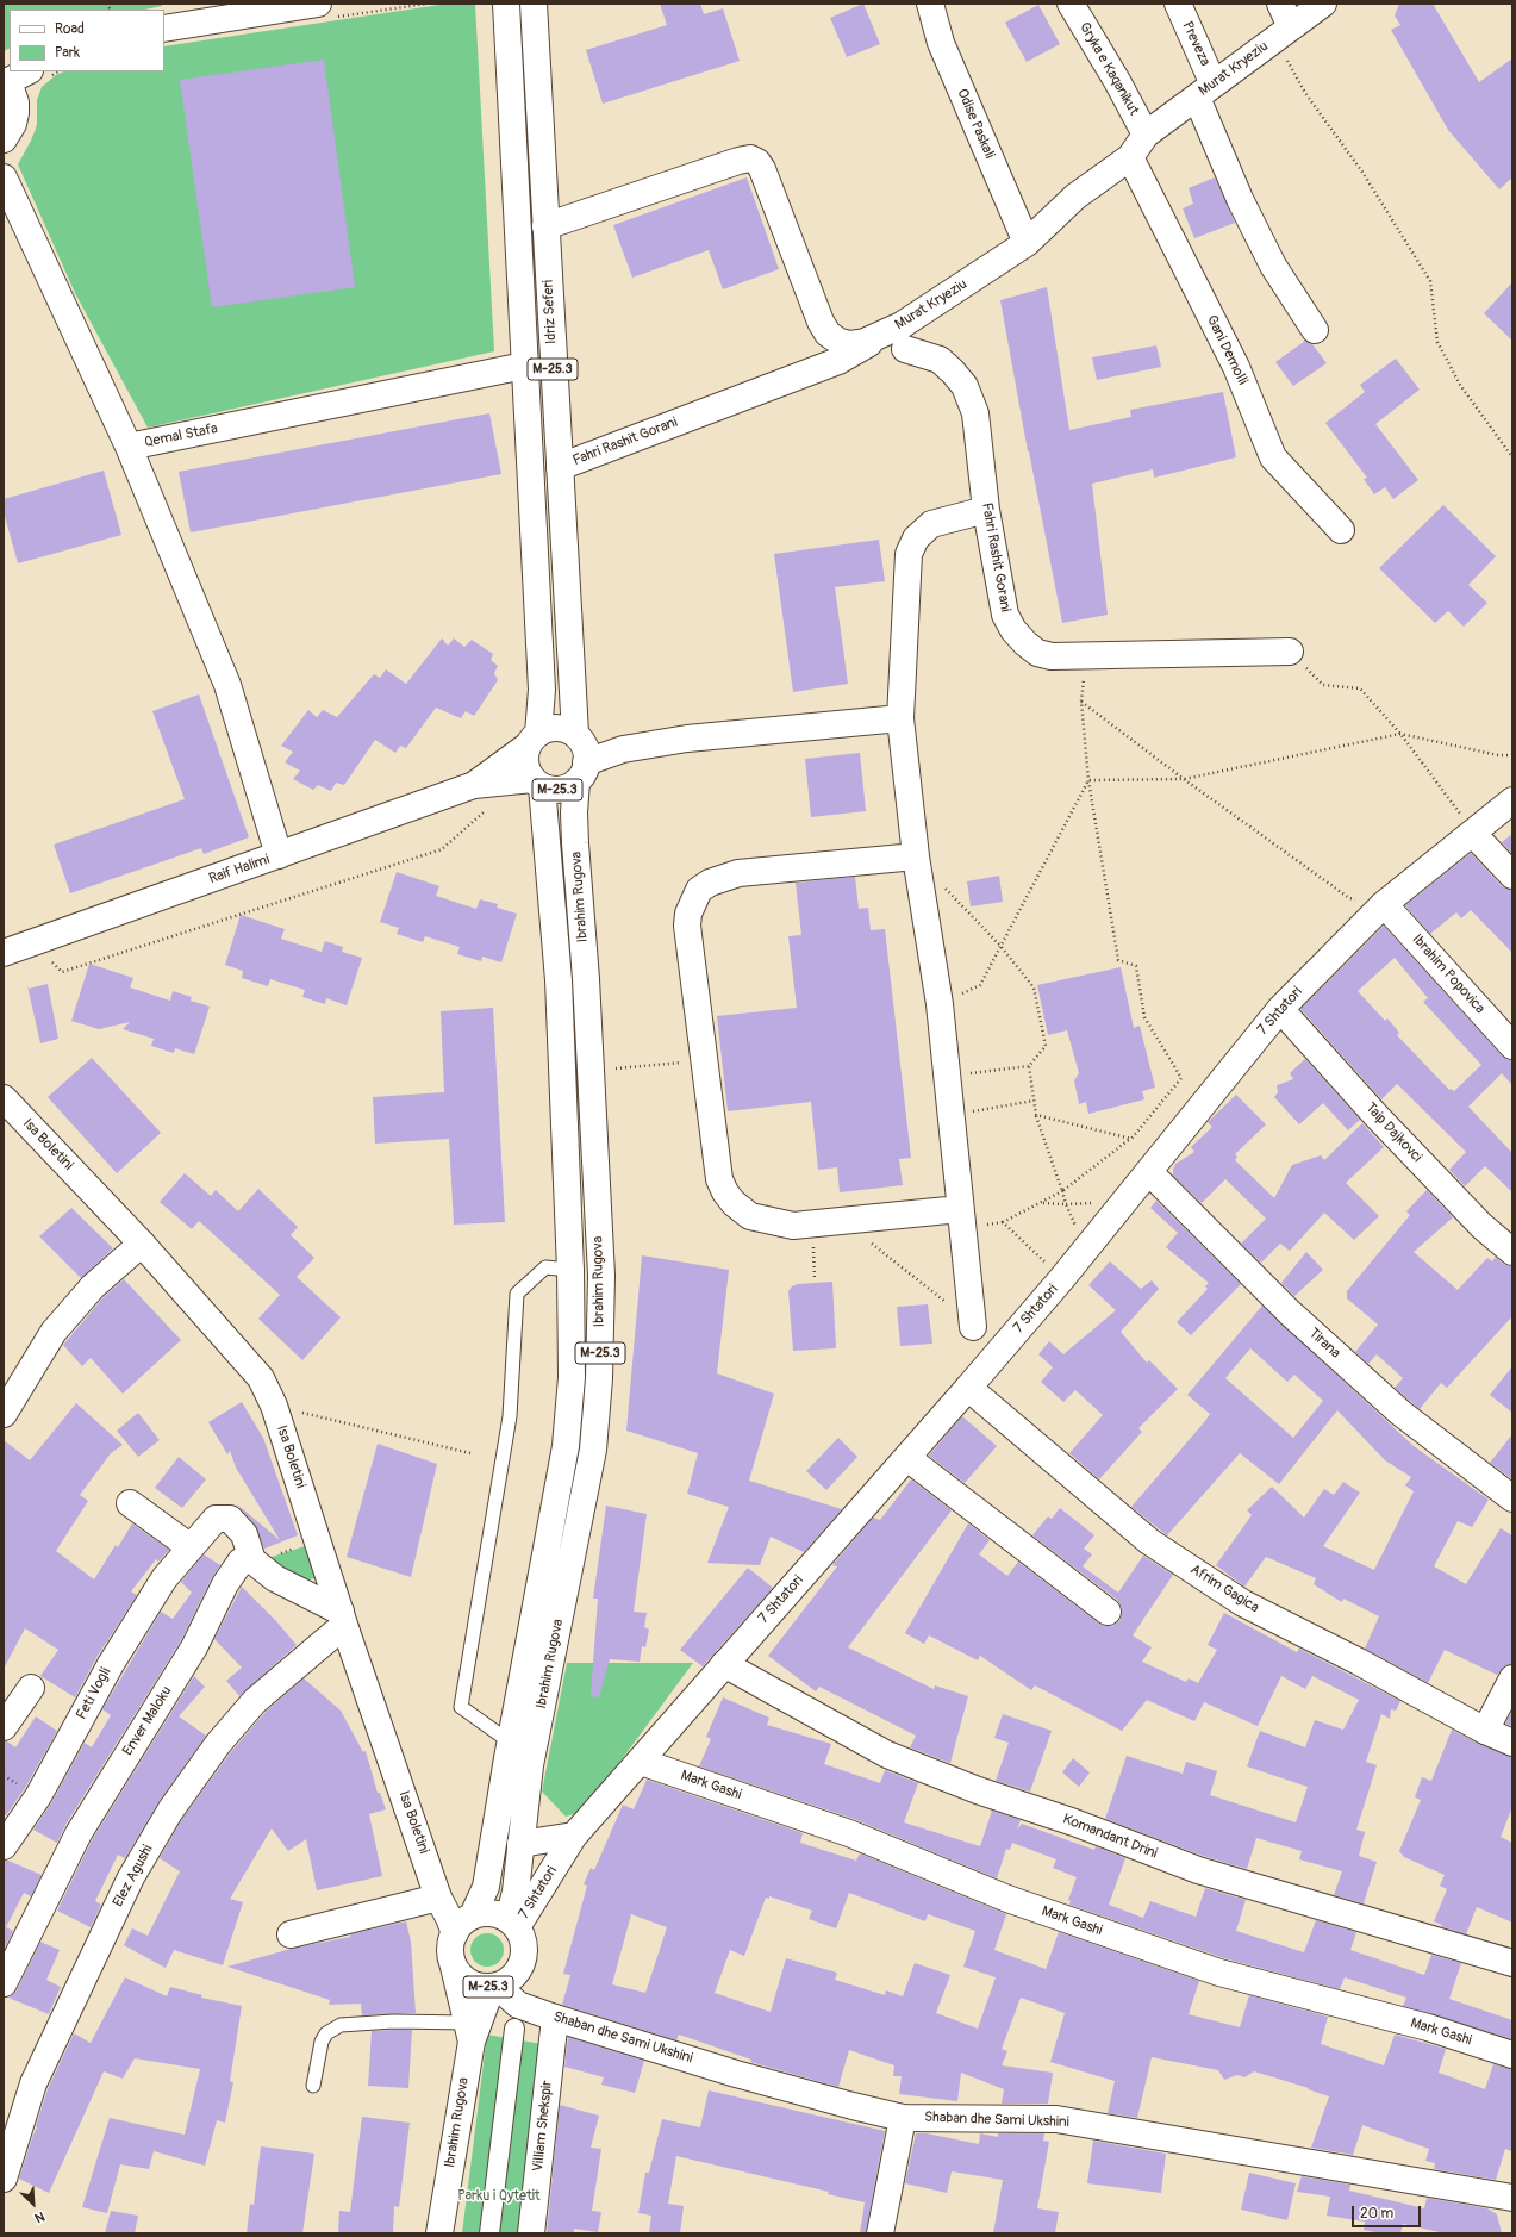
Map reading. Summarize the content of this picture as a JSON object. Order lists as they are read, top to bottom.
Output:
{
  "streets": {
    "street": [
      "Preveza",
      "Gryka e Kaqanikut",
      "Murat Kryeziu",
      "Odise Paskali",
      "Idriz Seferi",
      "Gani Demolli",
      "M-25.3",
      "Qemal Stafa",
      "Fahri Rashit Gorani",
      "Raif Halimi",
      "Ibrahim Rugova",
      "Ibrahim Popovica",
      "7 Shtatori",
      "Taip Dajkovci",
      "Isa Boletini",
      "Tirana",
      "Afrim Gagica",
      "Feti Vogli",
      "Enver Maloku",
      "Mark Gashi",
      "Komandant Drini",
      "Elez Agushi",
      "Shaban dhe Sami Ukshini",
      "Villiam Shekspir"
    ]
  },
  "crossings": [
    ["Preveza", "Murat Kryeziu"],
    ["Gryka e Kaqanikut", "Murat Kryeziu"],
    ["Murat Kryeziu", "Odise Paskali"],
    ["Murat Kryeziu", "Idriz Seferi"],
    ["Murat Kryeziu", "Gani Demolli"],
    ["Murat Kryeziu", "Fahri Rashit Gorani"],
    ["Idriz Seferi", "M-25.3"],
    ["Idriz Seferi", "Qemal Stafa"],
    ["Idriz Seferi", "Fahri Rashit Gorani"],
    ["Idriz Seferi", "Raif Halimi"],
    ["Idriz Seferi", "Ibrahim Rugova"],
    ["M-25.3", "Raif Halimi"],
    ["M-25.3", "Ibrahim Rugova"],
    ["M-25.3", "7 Shtatori"],
    ["M-25.3", "Isa Boletini"],
    ["M-25.3", "Shaban dhe Sami Ukshini"],
    ["Raif Halimi", "Ibrahim Rugova"],
    ["Ibrahim Rugova", "7 Shtatori"],
    ["Ibrahim Rugova", "Isa Boletini"],
    ["Ibrahim Rugova", "Shaban dhe Sami Ukshini"],
    ["Ibrahim Popovica", "7 Shtatori"],
    ["7 Shtatori", "Taip Dajkovci"],
    ["7 Shtatori", "Isa Boletini"],
    ["7 Shtatori", "Tirana"],
    ["7 Shtatori", "Afrim Gagica"],
    ["7 Shtatori", "Mark Gashi"],
    ["7 Shtatori", "Komandant Drini"],
    ["7 Shtatori", "Shaban dhe Sami Ukshini"],
    ["Isa Boletini", "Elez Agushi"],
    ["Isa Boletini", "Shaban dhe Sami Ukshini"],
    ["Feti Vogli", "Enver Maloku"],
    ["Shaban dhe Sami Ukshini", "Villiam Shekspir"]
  ],
  "parks": ["Parku i Qytetit"],
  "legend": ["Road", "Park"],
  "scale_bar": "20 m",
  "north": "bottom right"
}
